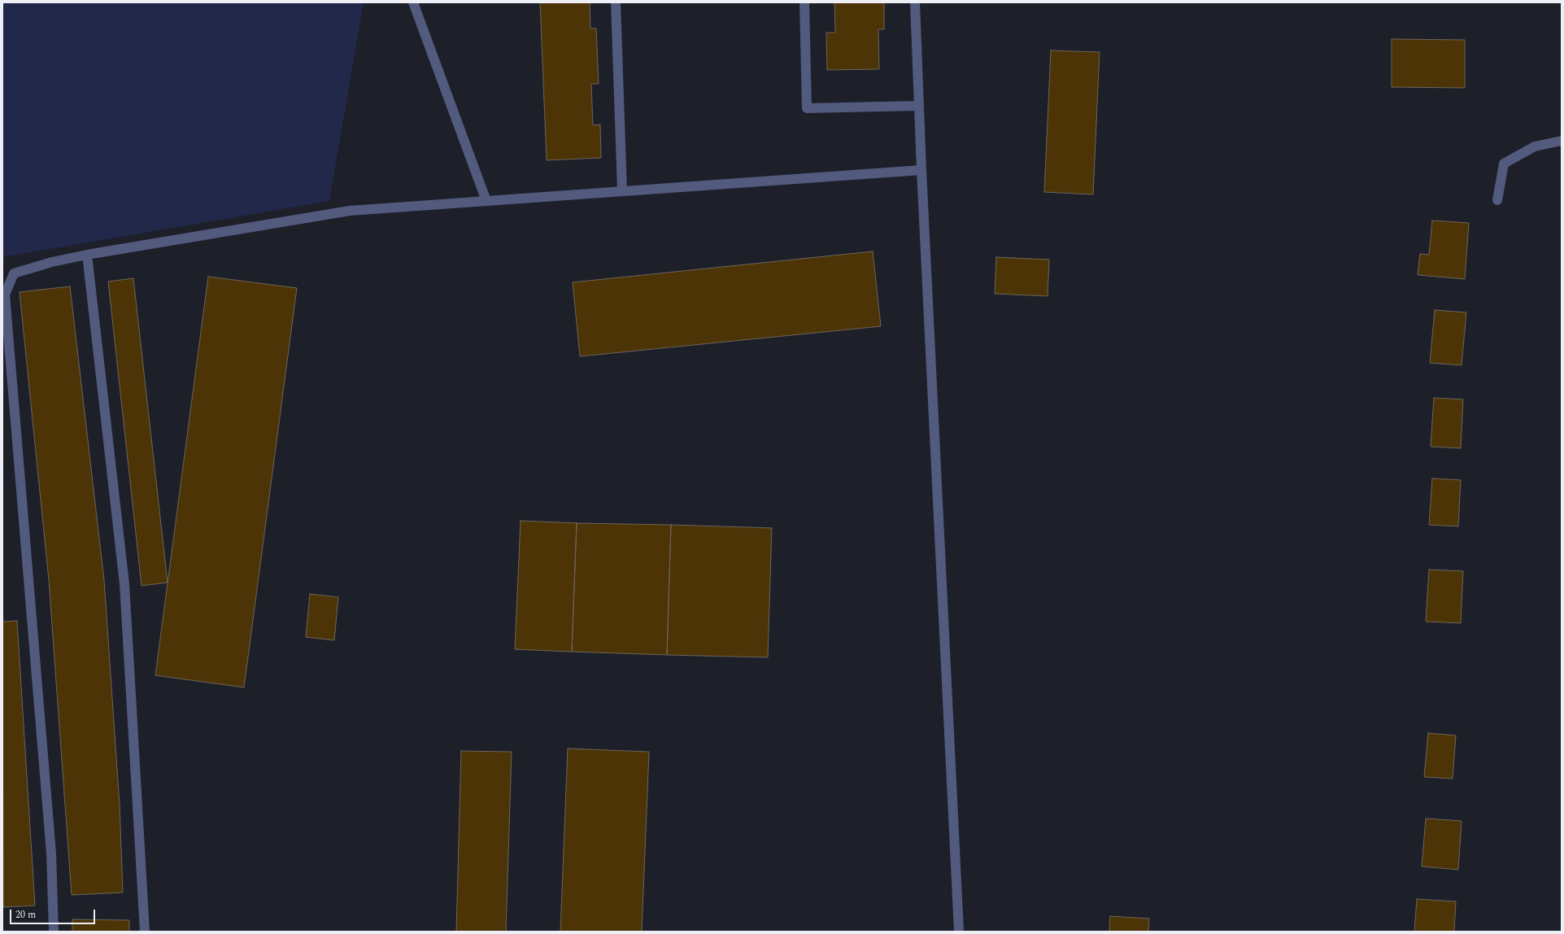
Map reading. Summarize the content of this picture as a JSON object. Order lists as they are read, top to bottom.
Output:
{
  "scale_bar": "20 m"
}
